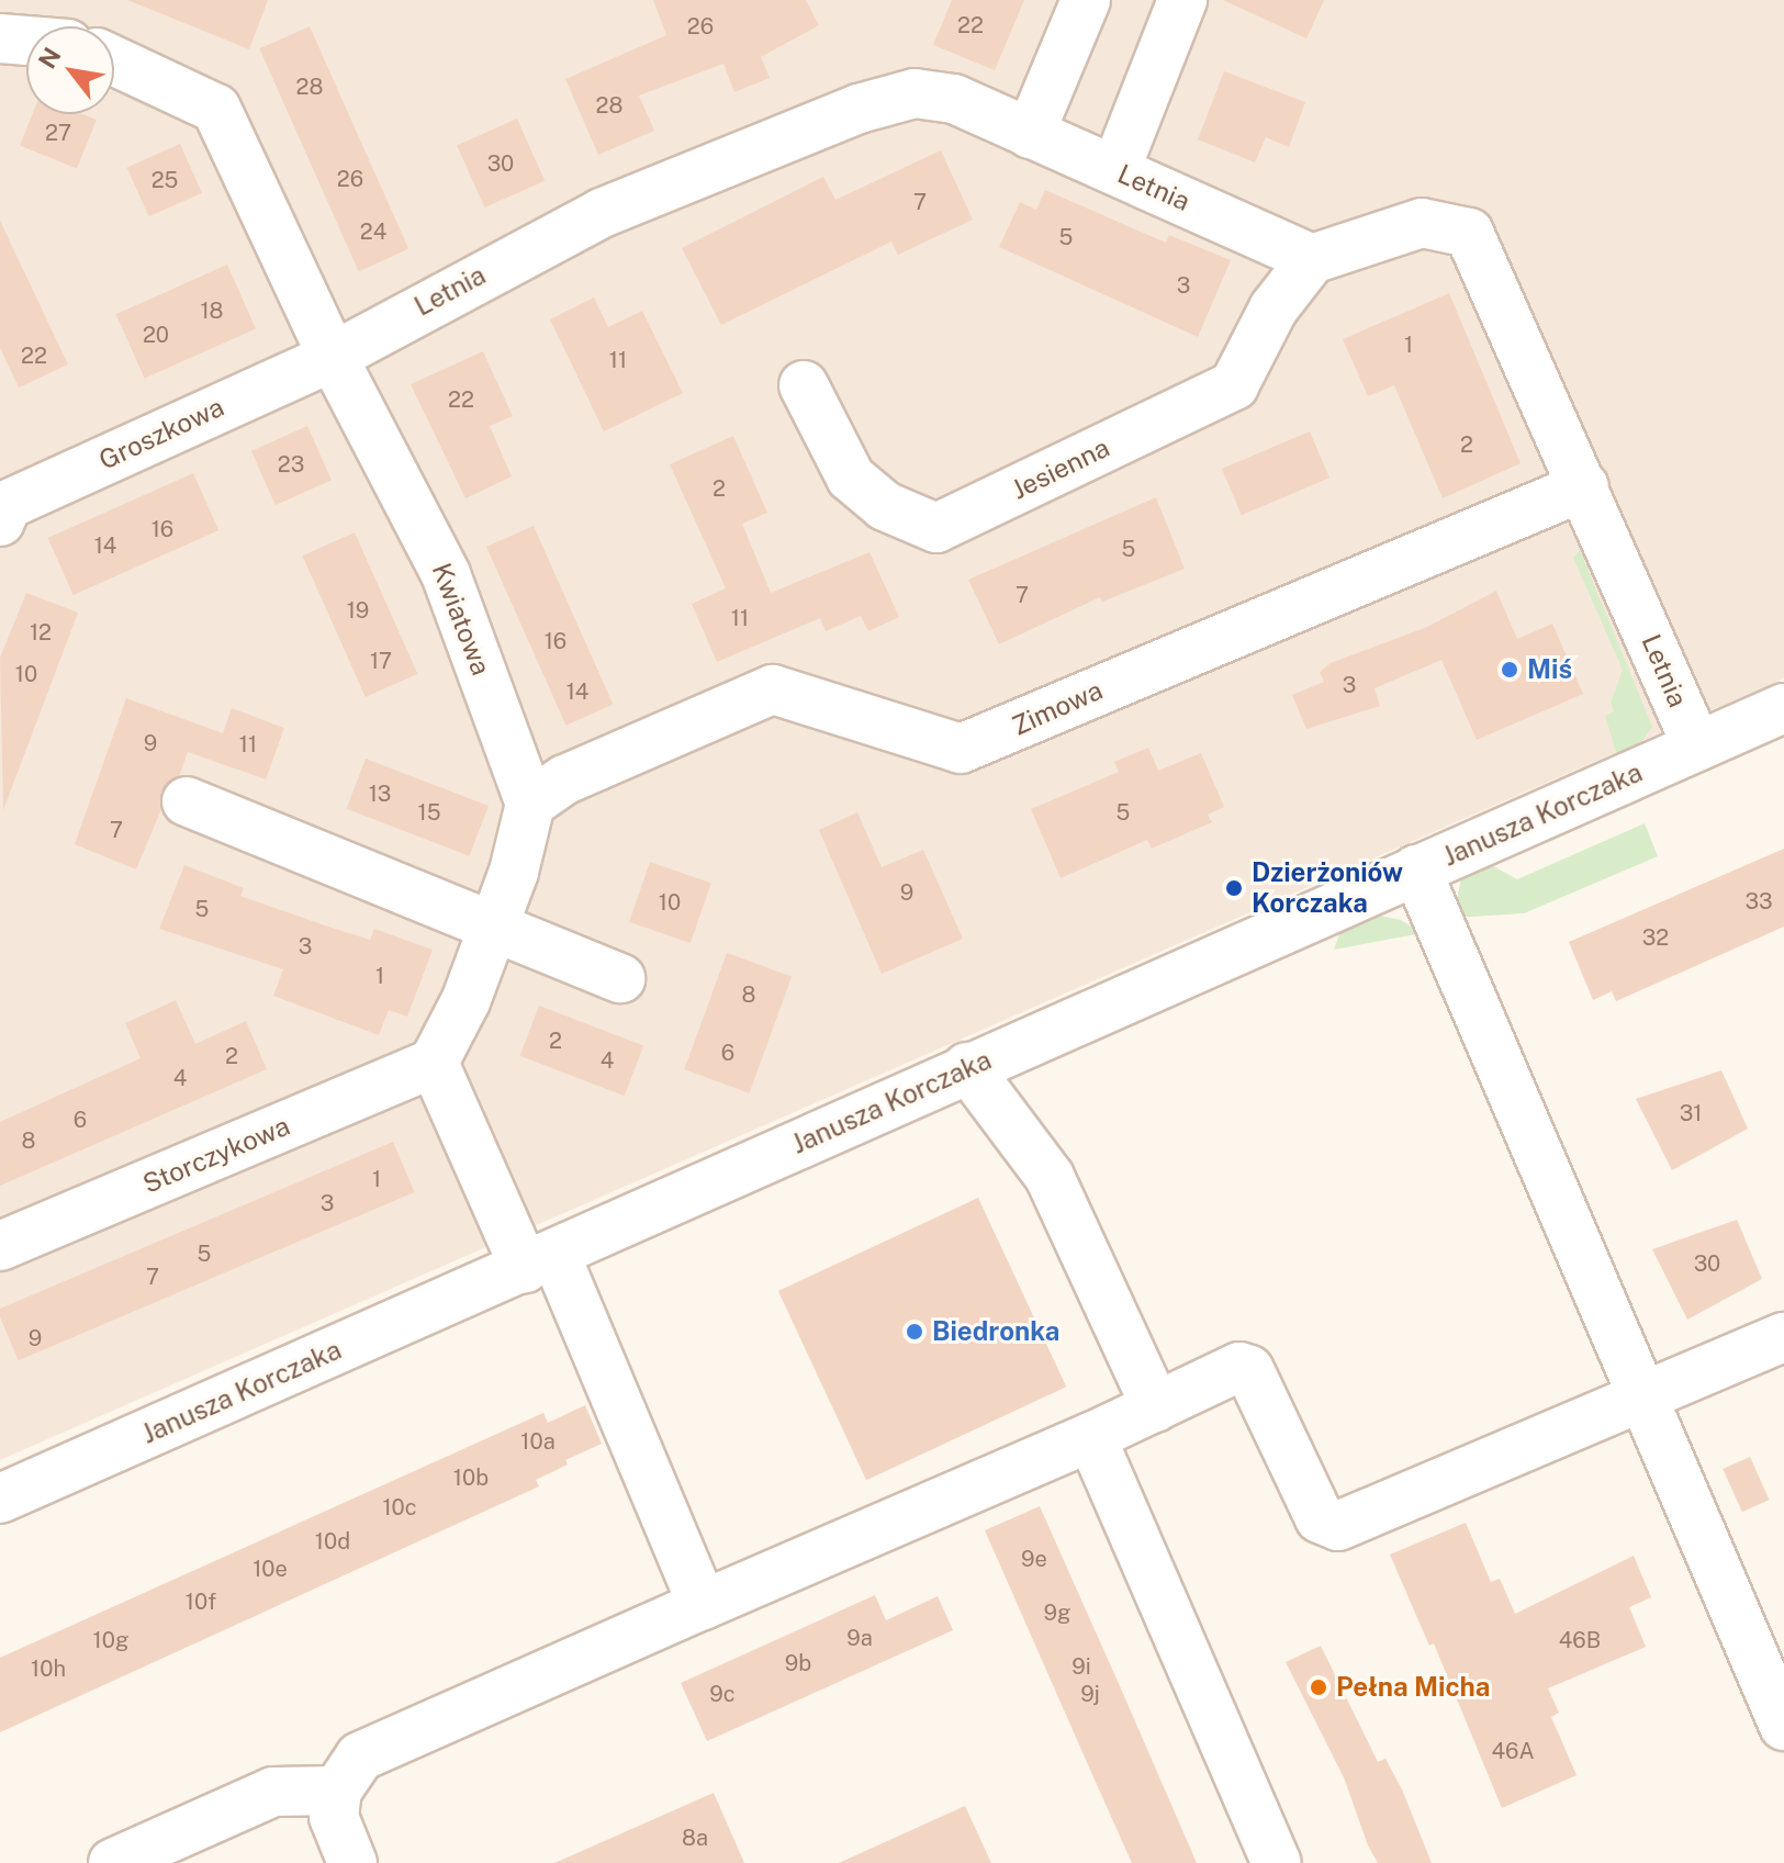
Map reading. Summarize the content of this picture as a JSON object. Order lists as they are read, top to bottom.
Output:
{
  "streets": {
    "street": [
      "Letnia",
      "Groszkowa",
      "Jesienna",
      "Kwiatowa",
      "Zimowa",
      "Janusza Korczaka",
      "Storczykowa"
    ]
  },
  "crossings": [
    ["Letnia", "Groszkowa"],
    ["Letnia", "Jesienna"],
    ["Letnia", "Kwiatowa"],
    ["Letnia", "Zimowa"],
    ["Letnia", "Janusza Korczaka"],
    ["Groszkowa", "Kwiatowa"],
    ["Kwiatowa", "Zimowa"]
  ],
  "places": [
    "Miś",
    "Dzierżoniów Korczaka",
    "Biedronka",
    "Pełna Micha"
  ],
  "house_numbers": [
    "22",
    "26",
    "28",
    "28",
    "27",
    "30",
    "26",
    "25",
    "7",
    "24",
    "5",
    "3",
    "18",
    "20",
    "1",
    "22",
    "11",
    "22",
    "2",
    "23",
    "2",
    "16",
    "14",
    "5",
    "7",
    "19",
    "11",
    "12",
    "16",
    "17",
    "10",
    "3",
    "14",
    "9",
    "11",
    "13",
    "15",
    "5",
    "7",
    "9",
    "33",
    "10",
    "5",
    "32",
    "3",
    "1",
    "8",
    "2",
    "6",
    "2",
    "4",
    "4",
    "31",
    "6",
    "8",
    "1",
    "3",
    "5",
    "30",
    "7",
    "9",
    "10a",
    "10b",
    "10c",
    "10d",
    "9e",
    "10e",
    "10f",
    "9g",
    "9a",
    "10g",
    "46B",
    "9b",
    "9i",
    "10h",
    "9c",
    "9j",
    "46A",
    "8a"
  ],
  "north": "top left"
}
